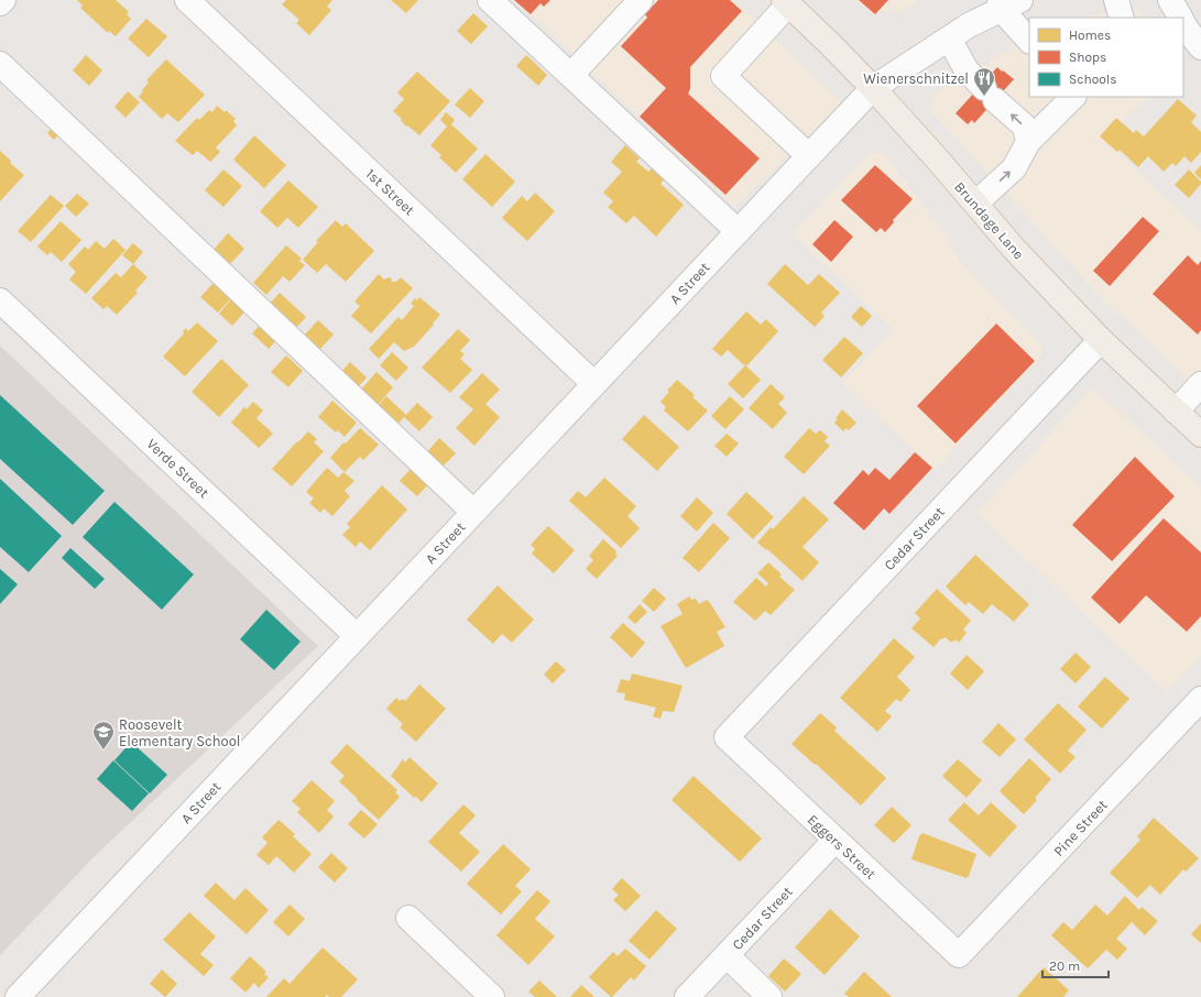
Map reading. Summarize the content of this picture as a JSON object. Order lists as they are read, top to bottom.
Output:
{
  "streets": {
    "main road": ["Brundage Lane"],
    "street": [
      "1st Street",
      "A Street",
      "Verde Street",
      "Cedar Street",
      "Pine Street",
      "Eggers Street"
    ]
  },
  "crossings": [
    ["1st Street", "A Street"],
    ["Brundage Lane", "A Street"],
    ["Brundage Lane", "Cedar Street"],
    ["A Street", "Verde Street"],
    ["Cedar Street", "Eggers Street"],
    ["Pine Street", "Eggers Street"]
  ],
  "places": {
    "restaurant": ["Wienerschnitzel"],
    "school or university": ["Roosevelt Elementary School"]
  },
  "legend": ["Homes", "Shops", "Schools"],
  "scale_bar": "20 m"
}
